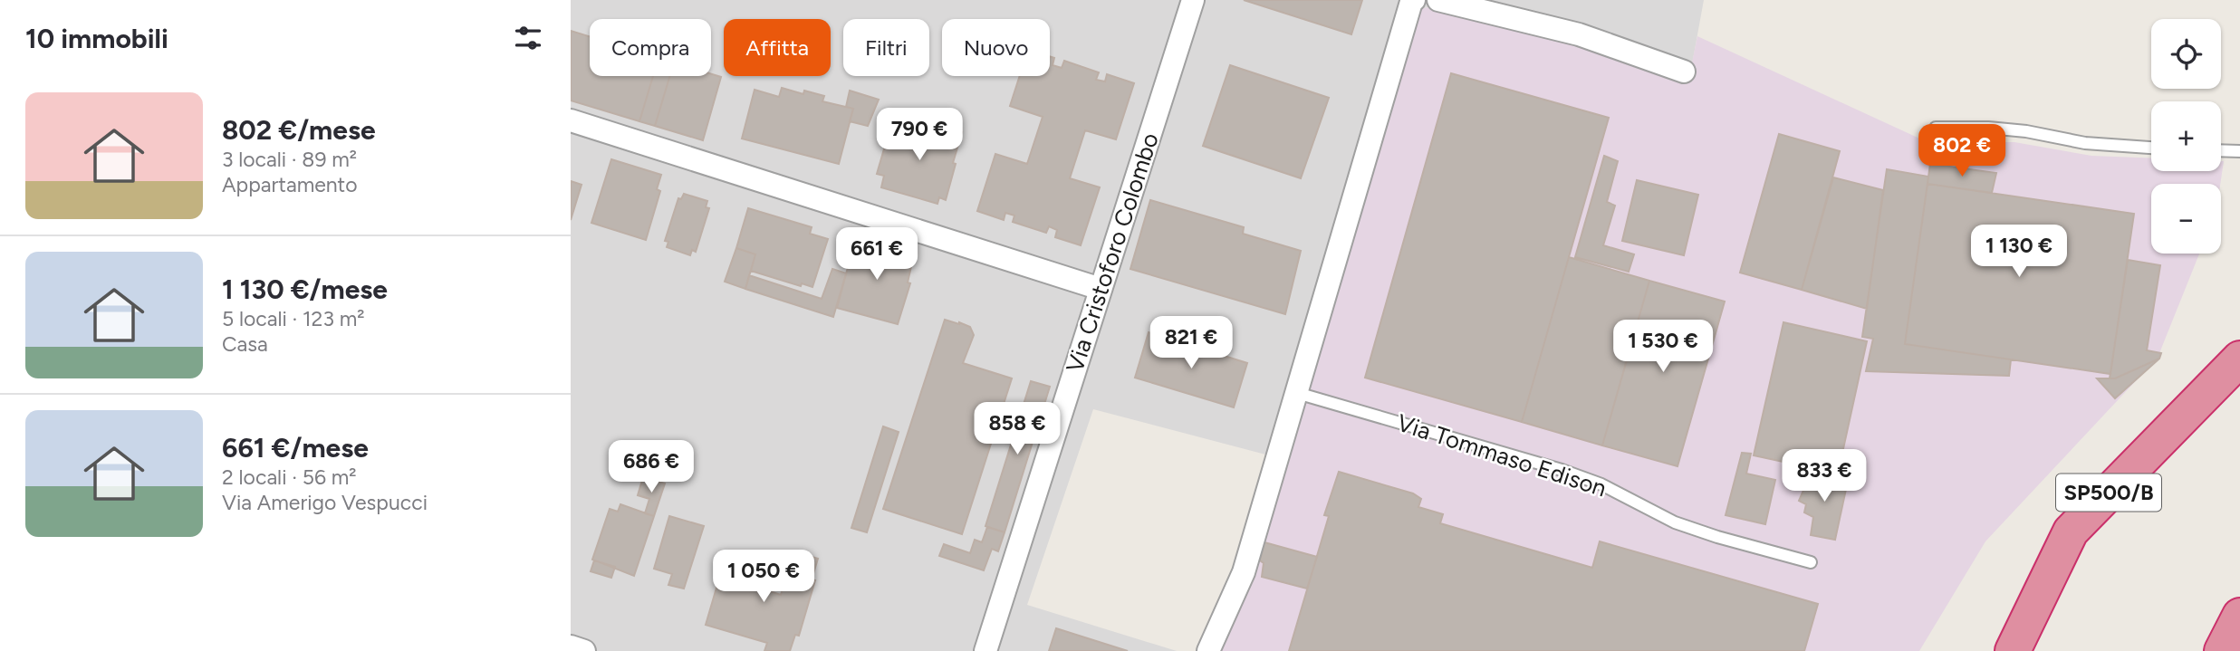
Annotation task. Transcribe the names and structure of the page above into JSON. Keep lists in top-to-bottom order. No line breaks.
{"streets":{"highway":["SP500/B"],"street":["Via Cristoforo Colombo"],"lane":["Via Tommaso Edison"]},"page":{"heading":"10 immobili","map_buttons":["+","−"],"chip":["Compra","Affitta","Filtri","Nuovo"],"list":[{"name":"802 €/mese","note":"3 locali · 89 m² · Appartamento"},{"name":"1 130 €/mese","note":"5 locali · 123 m² · Casa"},{"name":"661 €/mese","note":"2 locali · 56 m² · Via Amerigo Vespucci"}],"price":["790 €","802 €","1 130 €","661 €","821 €","1 530 €","858 €","686 €","833 €","1 050 €"]}}
